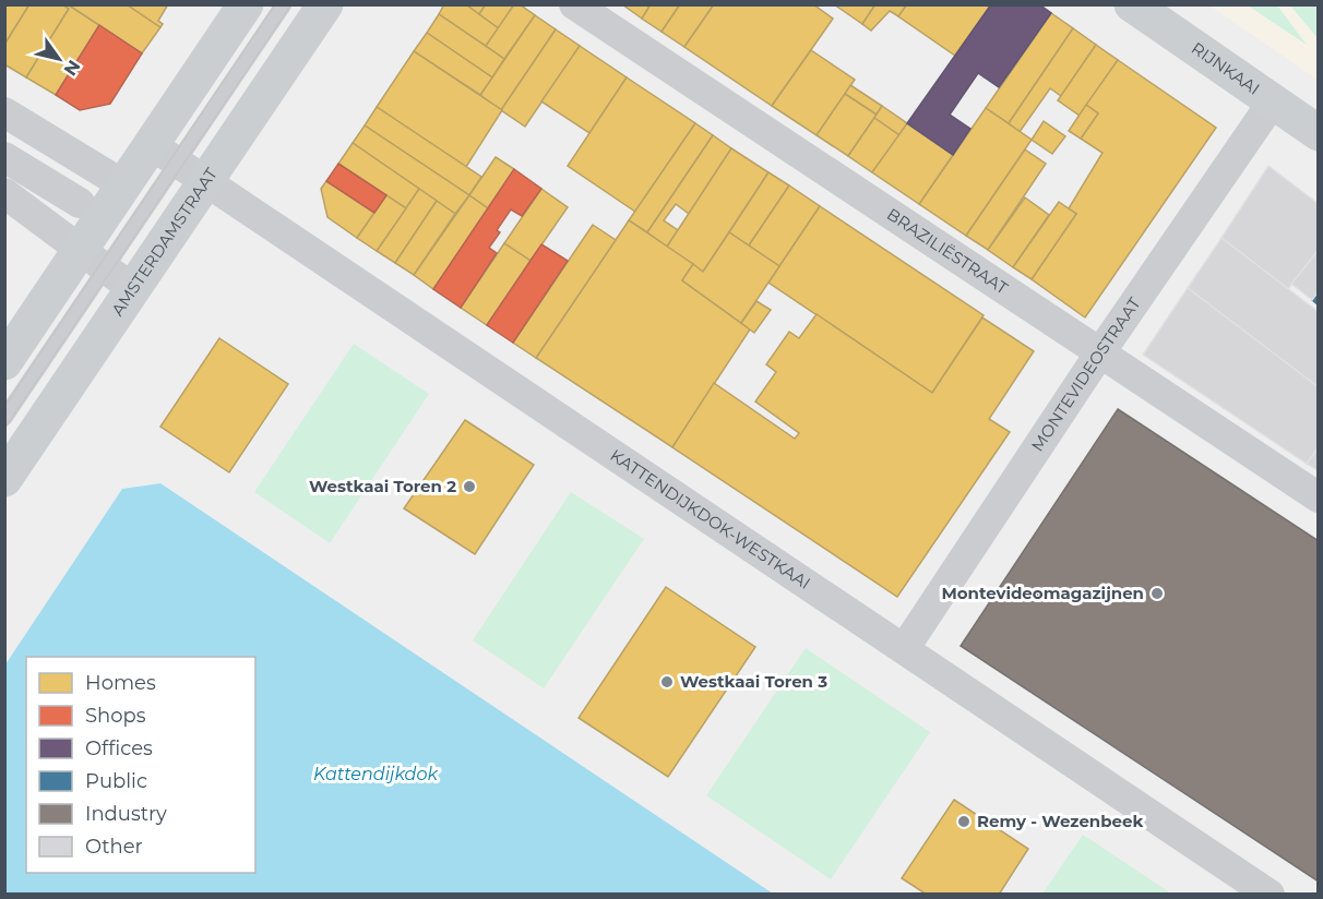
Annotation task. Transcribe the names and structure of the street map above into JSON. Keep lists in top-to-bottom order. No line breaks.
{"streets":{"street":["RIJNKAAI","AMSTERDAMSTRAAT","BRAZILIËSTRAAT","MONTEVIDEOSTRAAT","KATTENDIJKDOK-WESTKAAI"]},"crossings":[["RIJNKAAI","MONTEVIDEOSTRAAT"],["AMSTERDAMSTRAAT","KATTENDIJKDOK-WESTKAAI"],["BRAZILIËSTRAAT","MONTEVIDEOSTRAAT"],["MONTEVIDEOSTRAAT","KATTENDIJKDOK-WESTKAAI"]],"water":["Kattendijkdok"],"places":["Westkaai Toren 2","Montevideomagazijnen","Westkaai Toren 3","Remy - Wezenbeek"],"legend":["Homes","Shops","Offices","Public","Industry","Other"],"north":"bottom right"}
